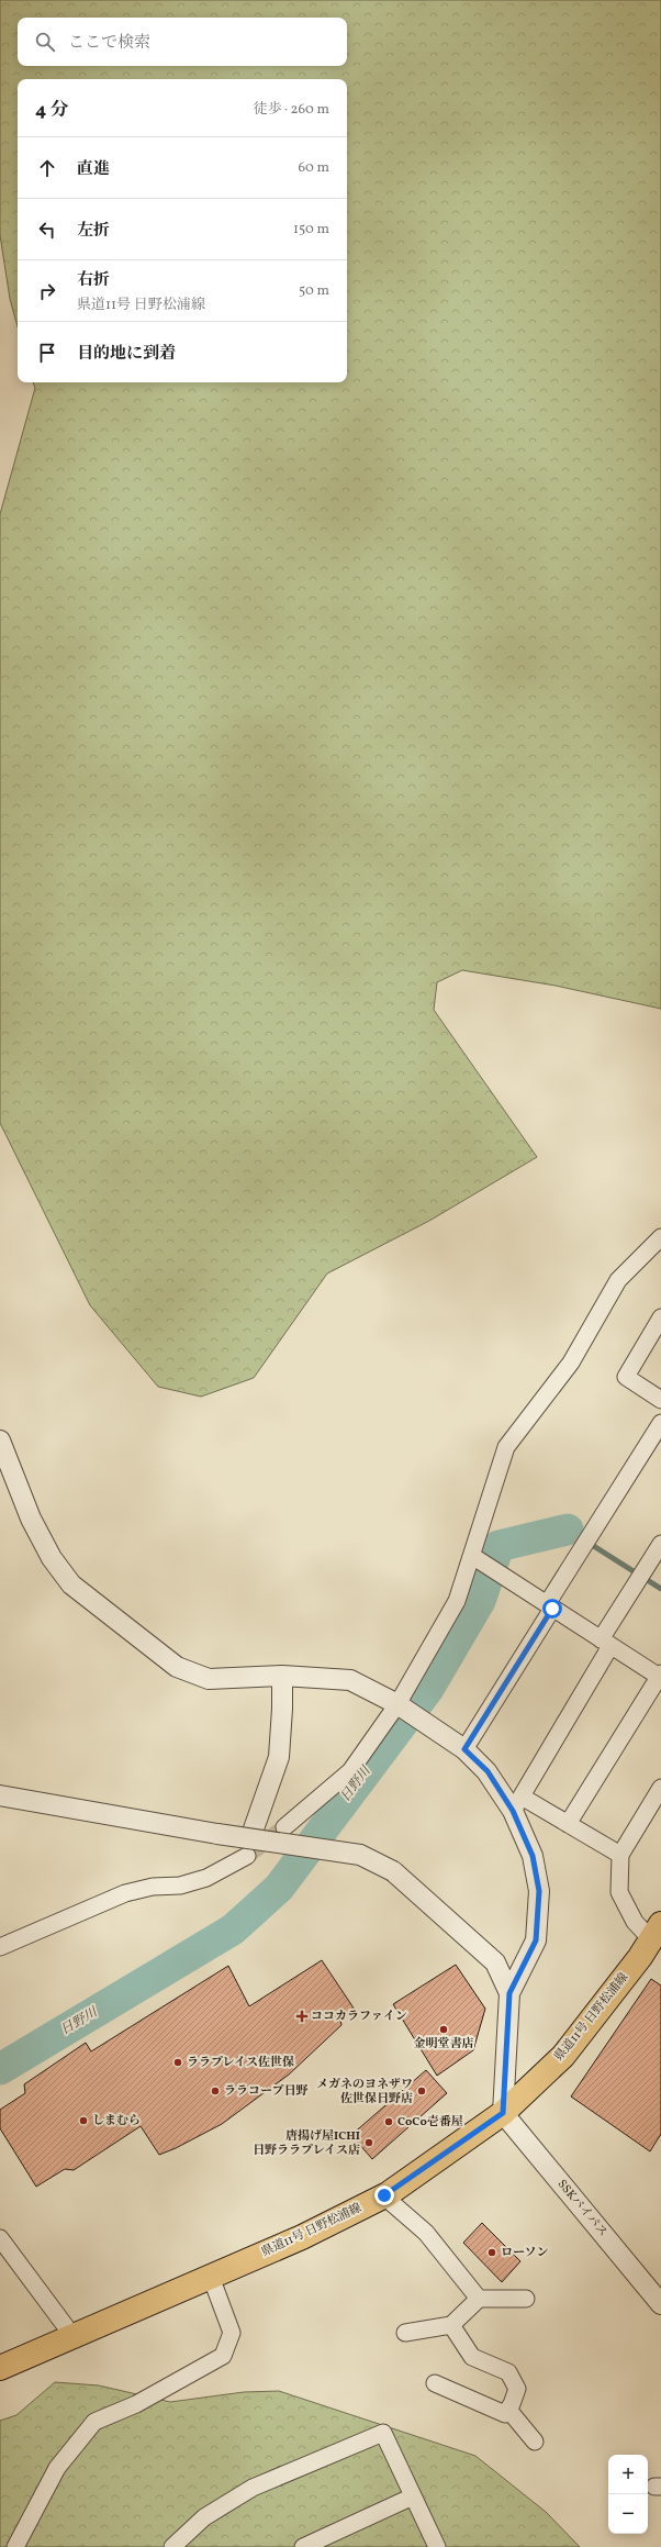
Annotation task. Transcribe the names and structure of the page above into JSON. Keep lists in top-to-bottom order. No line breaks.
{"streets":{"main road":["県道11号 日野松浦線"],"street":["SSKバイパス"]},"crossings":[["県道11号 日野松浦線","SSKバイパス"]],"water":["日野川"],"places":{"health":["ココカラファイン"],"other":["金明堂書店","ララプレイス佐世保","ララコープ日野","メガネのヨネザワ 佐世保日野店","しまむら","CoCo壱番屋","唐揚げ屋ICHI 日野ララプレイス店","ローソン"]},"page":{"search":"ここで検索","heading":["4 分","徒歩 · 260 m"],"list":[["直進","60 m"],["左折","150 m"],["右折","県道11号 日野松浦線","50 m"],"目的地に到着"],"map_buttons":["+","−"]}}
